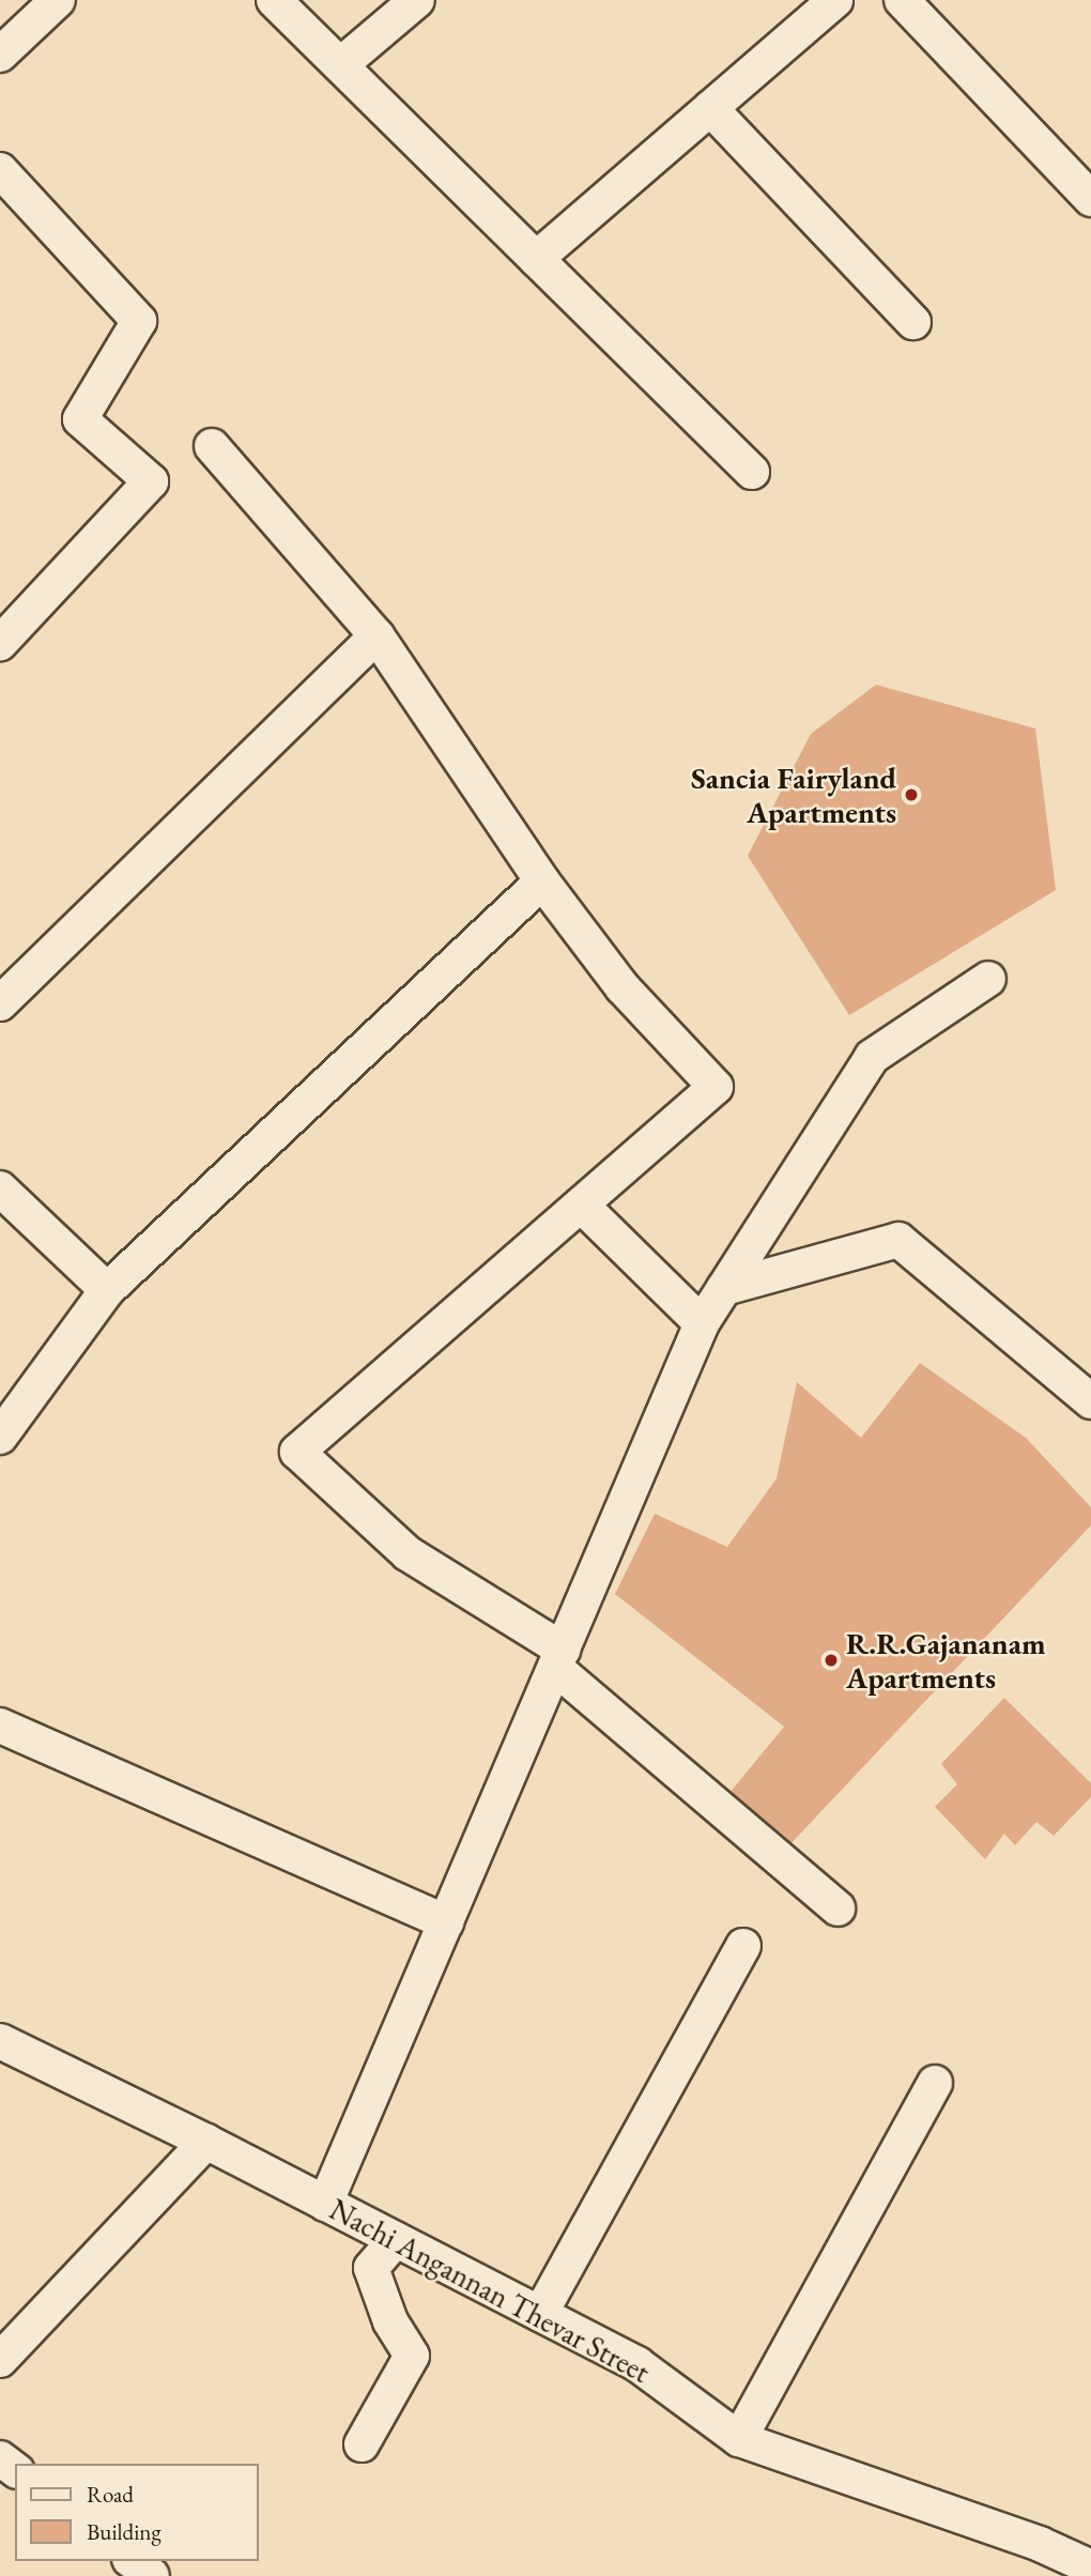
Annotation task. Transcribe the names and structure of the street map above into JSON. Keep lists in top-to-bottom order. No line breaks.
{"streets":{"street":["Nachi Angannan Thevar Street"]},"places":["Sancia Fairyland Apartments","R.R.Gajananam Apartments"],"legend":["Road","Building"]}
